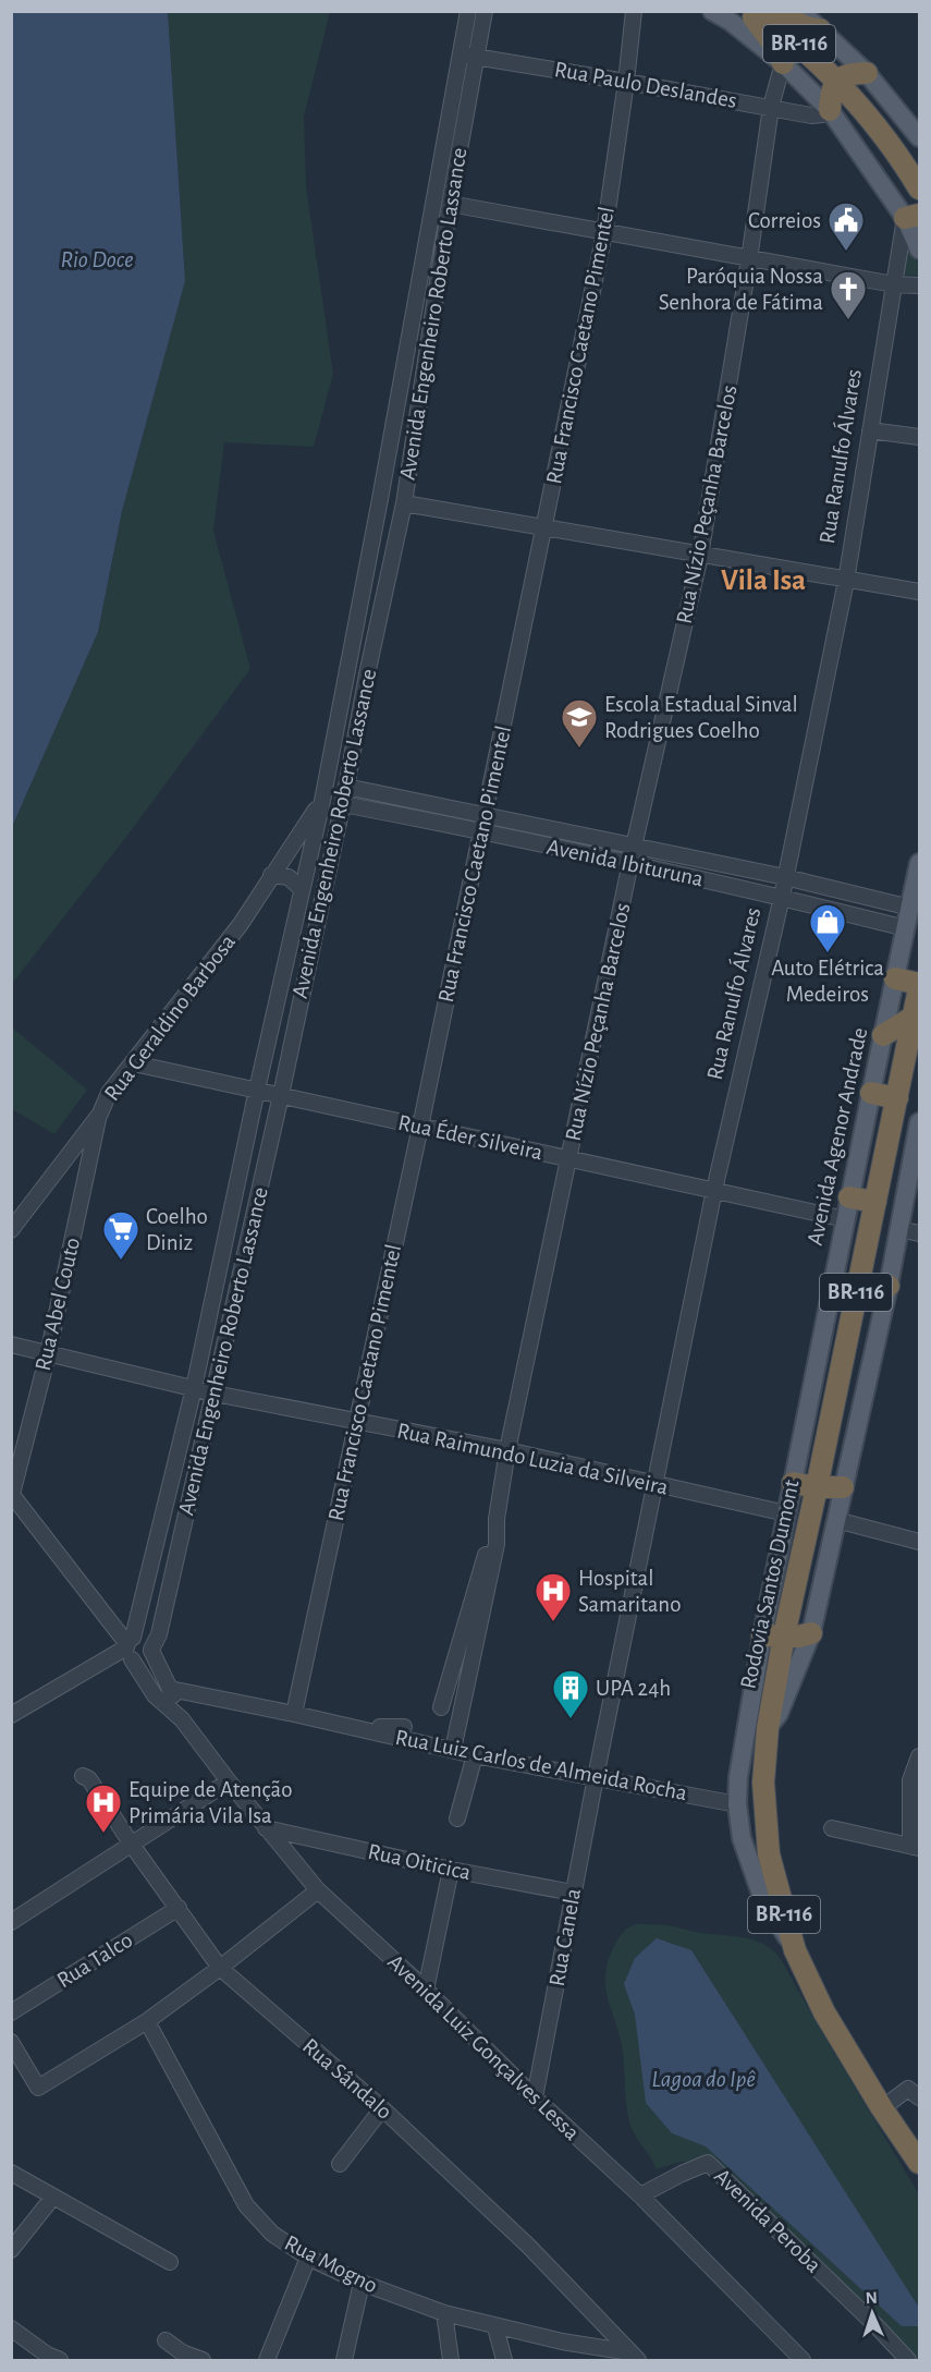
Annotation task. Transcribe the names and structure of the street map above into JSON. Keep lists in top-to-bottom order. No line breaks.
{"streets":{"highway":["BR-116","Rodovia Santos Dumont"],"main road":["Avenida Agenor Andrade"],"street":["Rua Paulo Deslandes","Avenida Engenheiro Roberto Lassance","Rua Francisco Caetano Pimentel","Rua Ranulfo Álvares","Rua Nízio Peçanha Barcelos","Avenida Ibituruna","Rua Geraldino Barbosa","Rua Éder Silveira","Rua Abel Couto","Rua Raimundo Luzia da Silveira","Rua Luiz Carlos de Almeida Rocha","Rua Oiticica","Rua Canela","Rua Talco","Avenida Luiz Gonçalves Lessa","Rua Sândalo","Avenida Peroba","Rua Mogno"]},"crossings":[["Rua Paulo Deslandes","Avenida Engenheiro Roberto Lassance"],["Rua Paulo Deslandes","Rua Francisco Caetano Pimentel"],["Rua Paulo Deslandes","Rua Nízio Peçanha Barcelos"],["Avenida Engenheiro Roberto Lassance","Avenida Ibituruna"],["Avenida Engenheiro Roberto Lassance","Rua Geraldino Barbosa"],["Avenida Engenheiro Roberto Lassance","Rua Éder Silveira"],["Avenida Engenheiro Roberto Lassance","Rua Raimundo Luzia da Silveira"],["Avenida Engenheiro Roberto Lassance","Avenida Luiz Gonçalves Lessa"],["Rua Francisco Caetano Pimentel","Avenida Ibituruna"],["Rua Francisco Caetano Pimentel","Rua Éder Silveira"],["Rua Francisco Caetano Pimentel","Rua Raimundo Luzia da Silveira"],["Rua Francisco Caetano Pimentel","Rua Luiz Carlos de Almeida Rocha"],["Rua Ranulfo Álvares","Avenida Ibituruna"],["Rua Ranulfo Álvares","Rua Éder Silveira"],["Rua Ranulfo Álvares","Rua Raimundo Luzia da Silveira"],["Rua Ranulfo Álvares","Rua Luiz Carlos de Almeida Rocha"],["Rua Ranulfo Álvares","Rua Canela"],["Rua Nízio Peçanha Barcelos","Avenida Ibituruna"],["Rua Nízio Peçanha Barcelos","Rua Éder Silveira"],["Rua Nízio Peçanha Barcelos","Rua Raimundo Luzia da Silveira"],["Rua Nízio Peçanha Barcelos","Rua Luiz Carlos de Almeida Rocha"],["Avenida Ibituruna","Avenida Agenor Andrade"],["Rua Geraldino Barbosa","Rua Éder Silveira"],["Rua Geraldino Barbosa","Rua Abel Couto"],["Avenida Agenor Andrade","Rua Éder Silveira"],["Avenida Agenor Andrade","Rua Raimundo Luzia da Silveira"],["Avenida Agenor Andrade","Rodovia Santos Dumont"],["Avenida Agenor Andrade","Rua Luiz Carlos de Almeida Rocha"],["Rua Abel Couto","Rua Raimundo Luzia da Silveira"],["Rua Luiz Carlos de Almeida Rocha","Rua Canela"],["Rua Luiz Carlos de Almeida Rocha","Avenida Luiz Gonçalves Lessa"],["Rua Oiticica","Rua Canela"],["Rua Oiticica","Avenida Luiz Gonçalves Lessa"],["Rua Canela","Avenida Luiz Gonçalves Lessa"],["Rua Talco","Rua Sândalo"],["Avenida Luiz Gonçalves Lessa","Avenida Peroba"],["Rua Sândalo","Rua Mogno"]],"districts":["Vila Isa"],"water":["Rio Doce","Lagoa do Ipê"],"places":{"public building":["Correios"],"church":["Paróquia Nossa Senhora de Fátima"],"school or university":["Escola Estadual Sinval Rodrigues Coelho"],"shop":["Auto Elétrica Medeiros"],"supermarket":["Coelho Diniz"],"hospital":["Hospital Samaritano","Equipe de Atenção Primária Vila Isa"],"building":["UPA 24h"]},"north":"top"}
